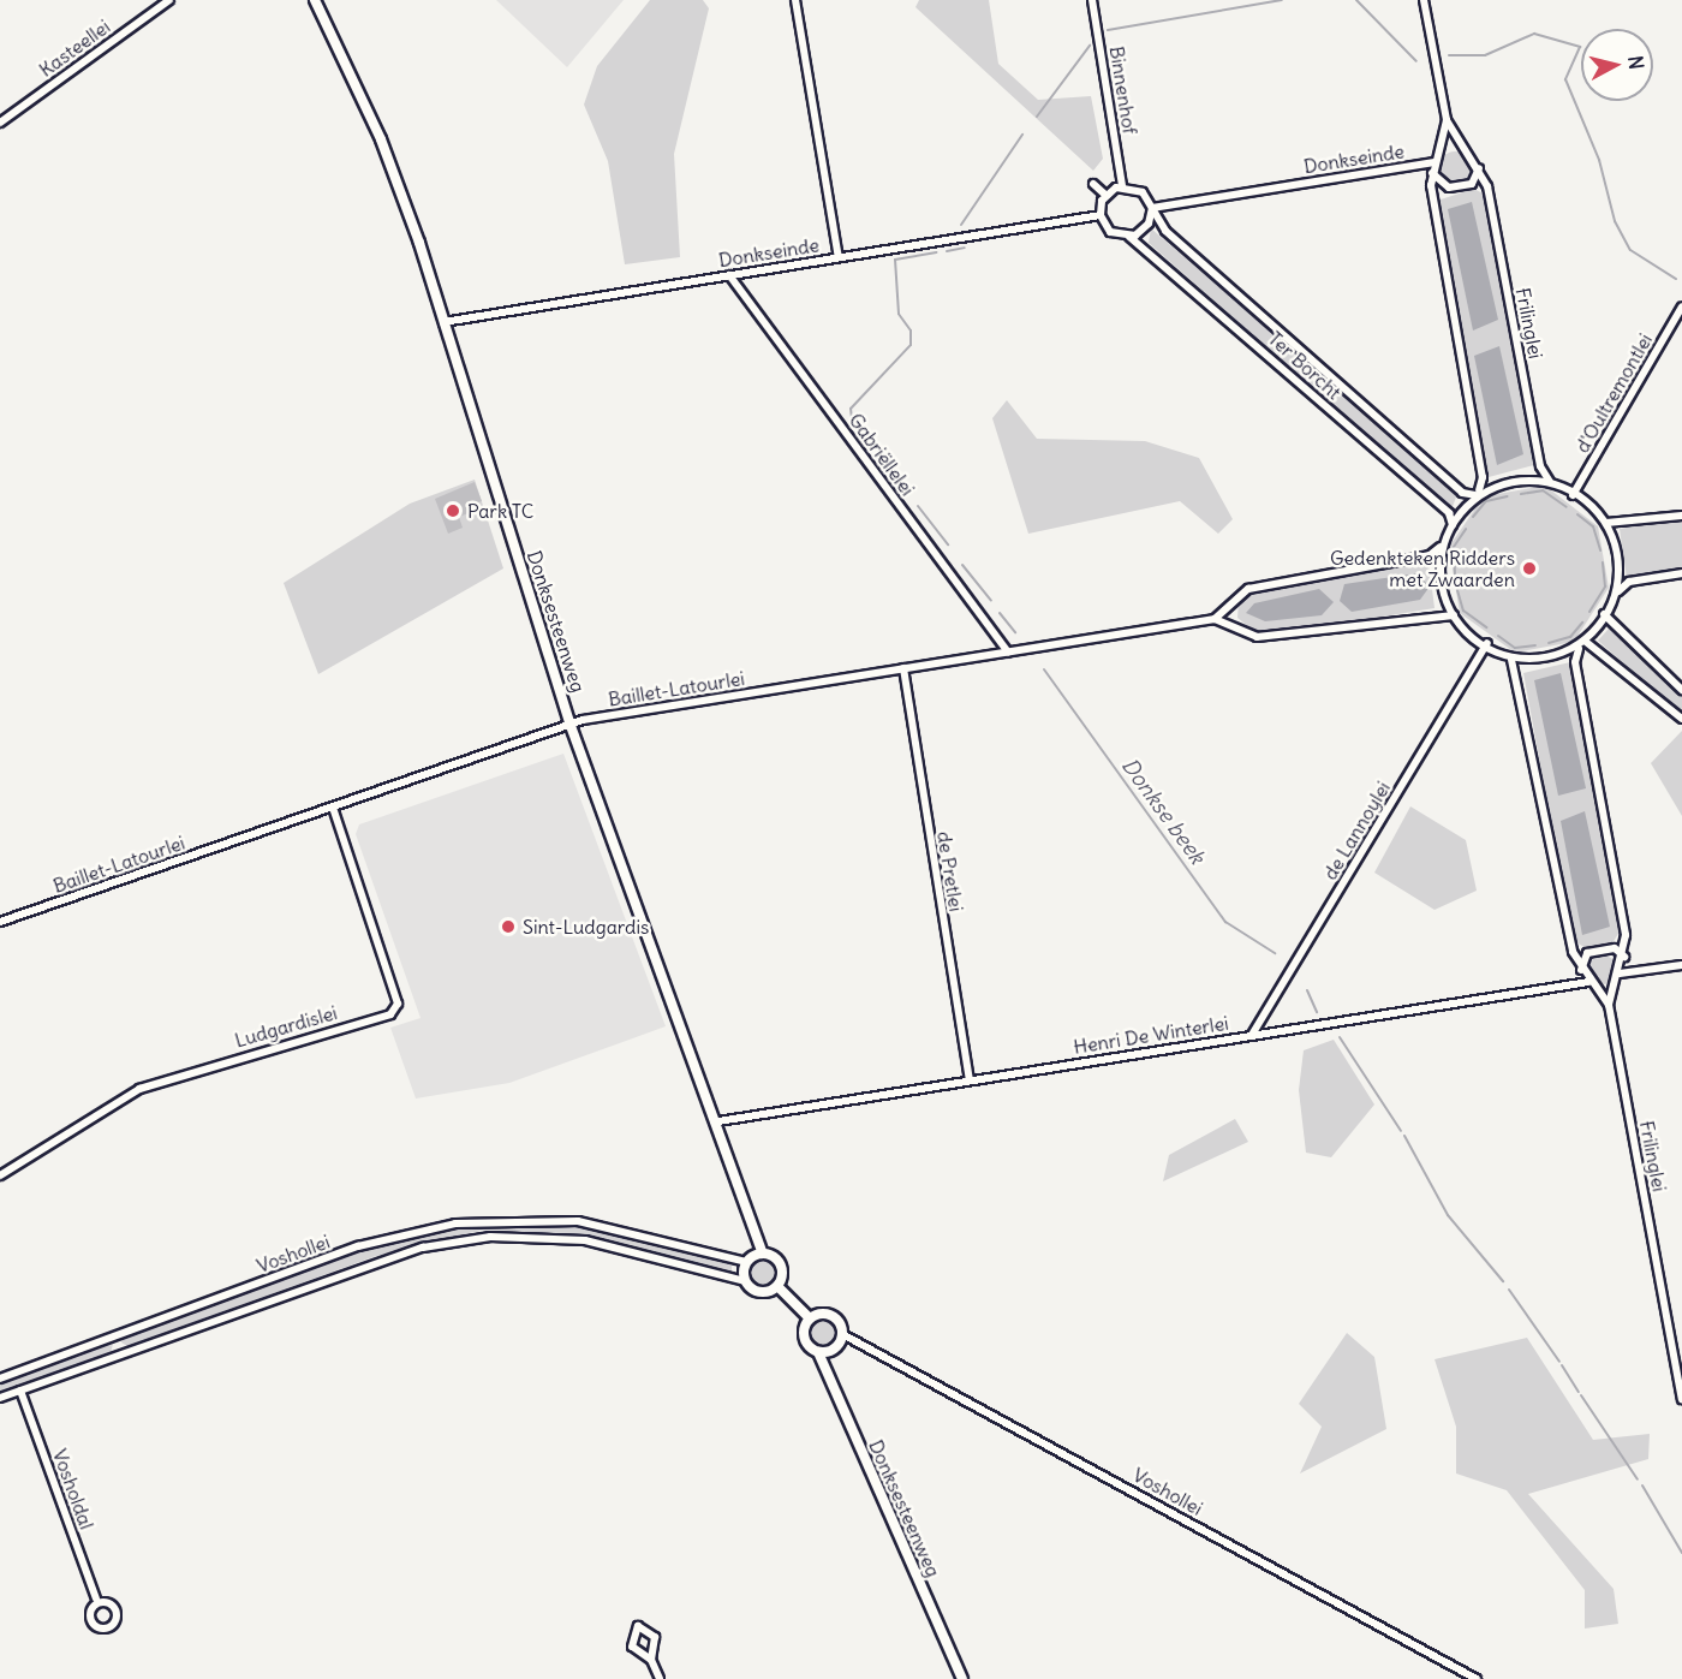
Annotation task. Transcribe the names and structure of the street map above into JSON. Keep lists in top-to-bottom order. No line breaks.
{"streets":{"street":["Kasteellei","Binnenhof","Donkseinde","Frilinglei","Ter Borcht","d'Oultremontlei","Gabriëllelei","Donksesteenweg","Baillet-Latourlei","de Lannoylei","de Pretlei","Ludgardislei","Henri De Winterlei","Voshollei","Vosholdal"]},"crossings":[["Binnenhof","Donkseinde"],["Binnenhof","Ter Borcht"],["Donkseinde","Frilinglei"],["Donkseinde","Ter Borcht"],["Donkseinde","Gabriëllelei"],["Donkseinde","Donksesteenweg"],["Frilinglei","Ter Borcht"],["Frilinglei","d'Oultremontlei"],["Frilinglei","de Lannoylei"],["Ter Borcht","d'Oultremontlei"],["Ter Borcht","de Lannoylei"],["d'Oultremontlei","de Lannoylei"],["Gabriëllelei","Baillet-Latourlei"],["Donksesteenweg","Baillet-Latourlei"],["Donksesteenweg","Henri De Winterlei"],["Donksesteenweg","Voshollei"],["Baillet-Latourlei","de Pretlei"],["Baillet-Latourlei","Ludgardislei"],["de Lannoylei","Henri De Winterlei"],["de Pretlei","Henri De Winterlei"],["Voshollei","Vosholdal"]],"water":["Donkse beek"],"places":["Park TC","Gedenkteken Ridders met Zwaarden","Sint-Ludgardis"],"north":"right"}
